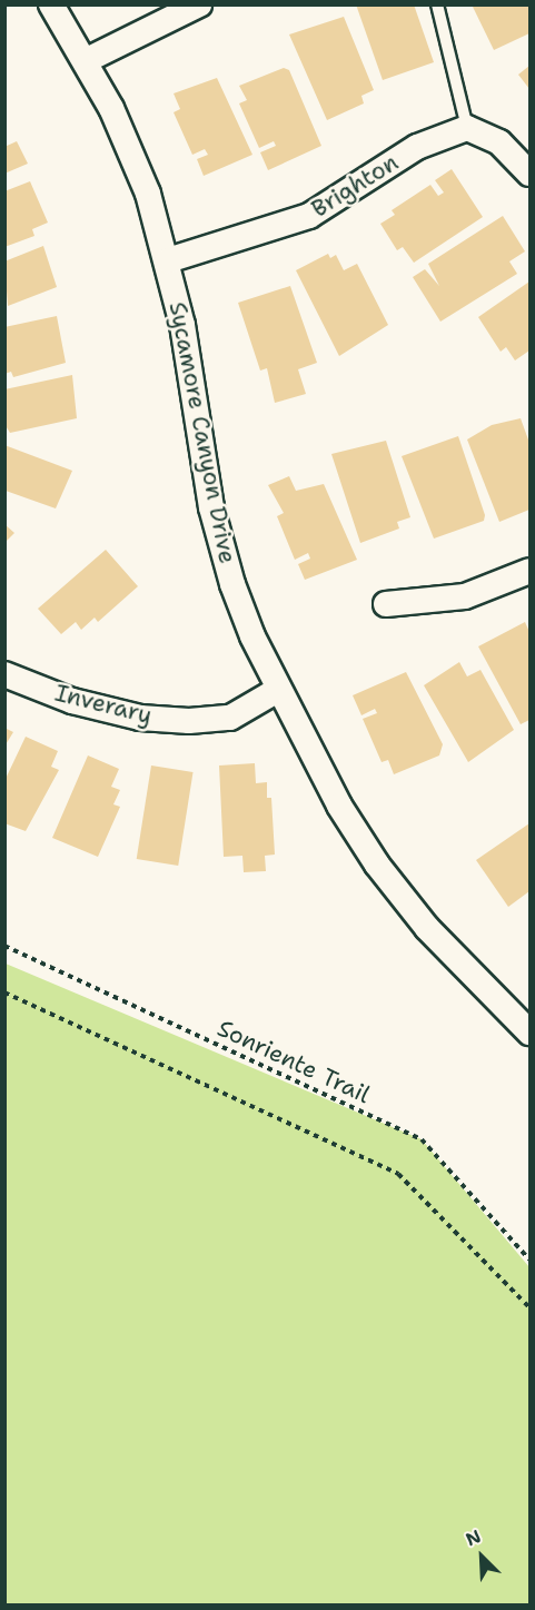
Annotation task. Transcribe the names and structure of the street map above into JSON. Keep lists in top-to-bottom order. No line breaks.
{"streets":{"street":["Brighton","Sycamore Canyon Drive","Inverary"],"path":["Sonriente Trail"]},"crossings":[["Brighton","Sycamore Canyon Drive"],["Sycamore Canyon Drive","Inverary"]],"north":"top left"}
